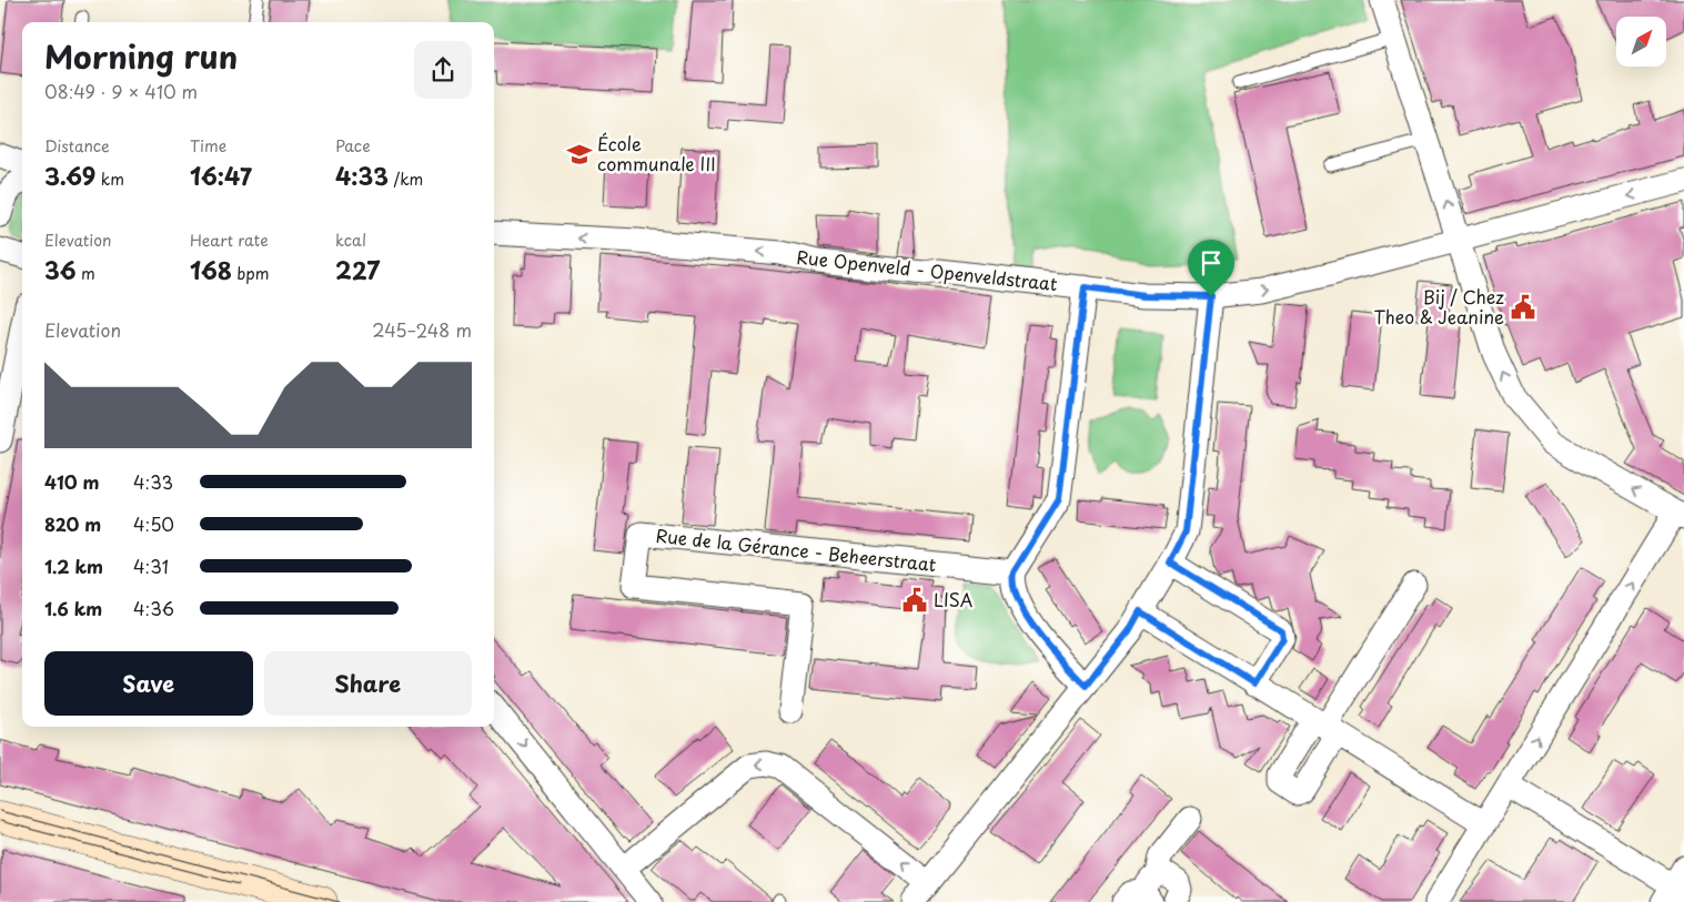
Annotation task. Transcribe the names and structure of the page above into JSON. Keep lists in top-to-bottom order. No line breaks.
{"streets":{"street":["Rue Openveld - Openveldstraat","Rue de la Gérance - Beheerstraat"]},"places":{"school or university":["École communale III"],"public building":["Bij / Chez Theo & Jeanine","LISA"]},"north":"top right","page":{"heading":["Morning run","08:49 · 9 × 410 m"],"stats":[["Distance","3.69 km"],["Time","16:47"],["Pace","4:33 /km"],["Elevation","36 m"],["Heart rate","168 bpm"],["kcal","227"]],"chart":["Elevation","245–248 m"],"list":[{"name":"410 m","note":"4:33"},{"name":"820 m","note":"4:50"},{"name":"1.2 km","note":"4:31"},{"name":"1.6 km","note":"4:36"}],"buttons":["Save","Share"]}}
